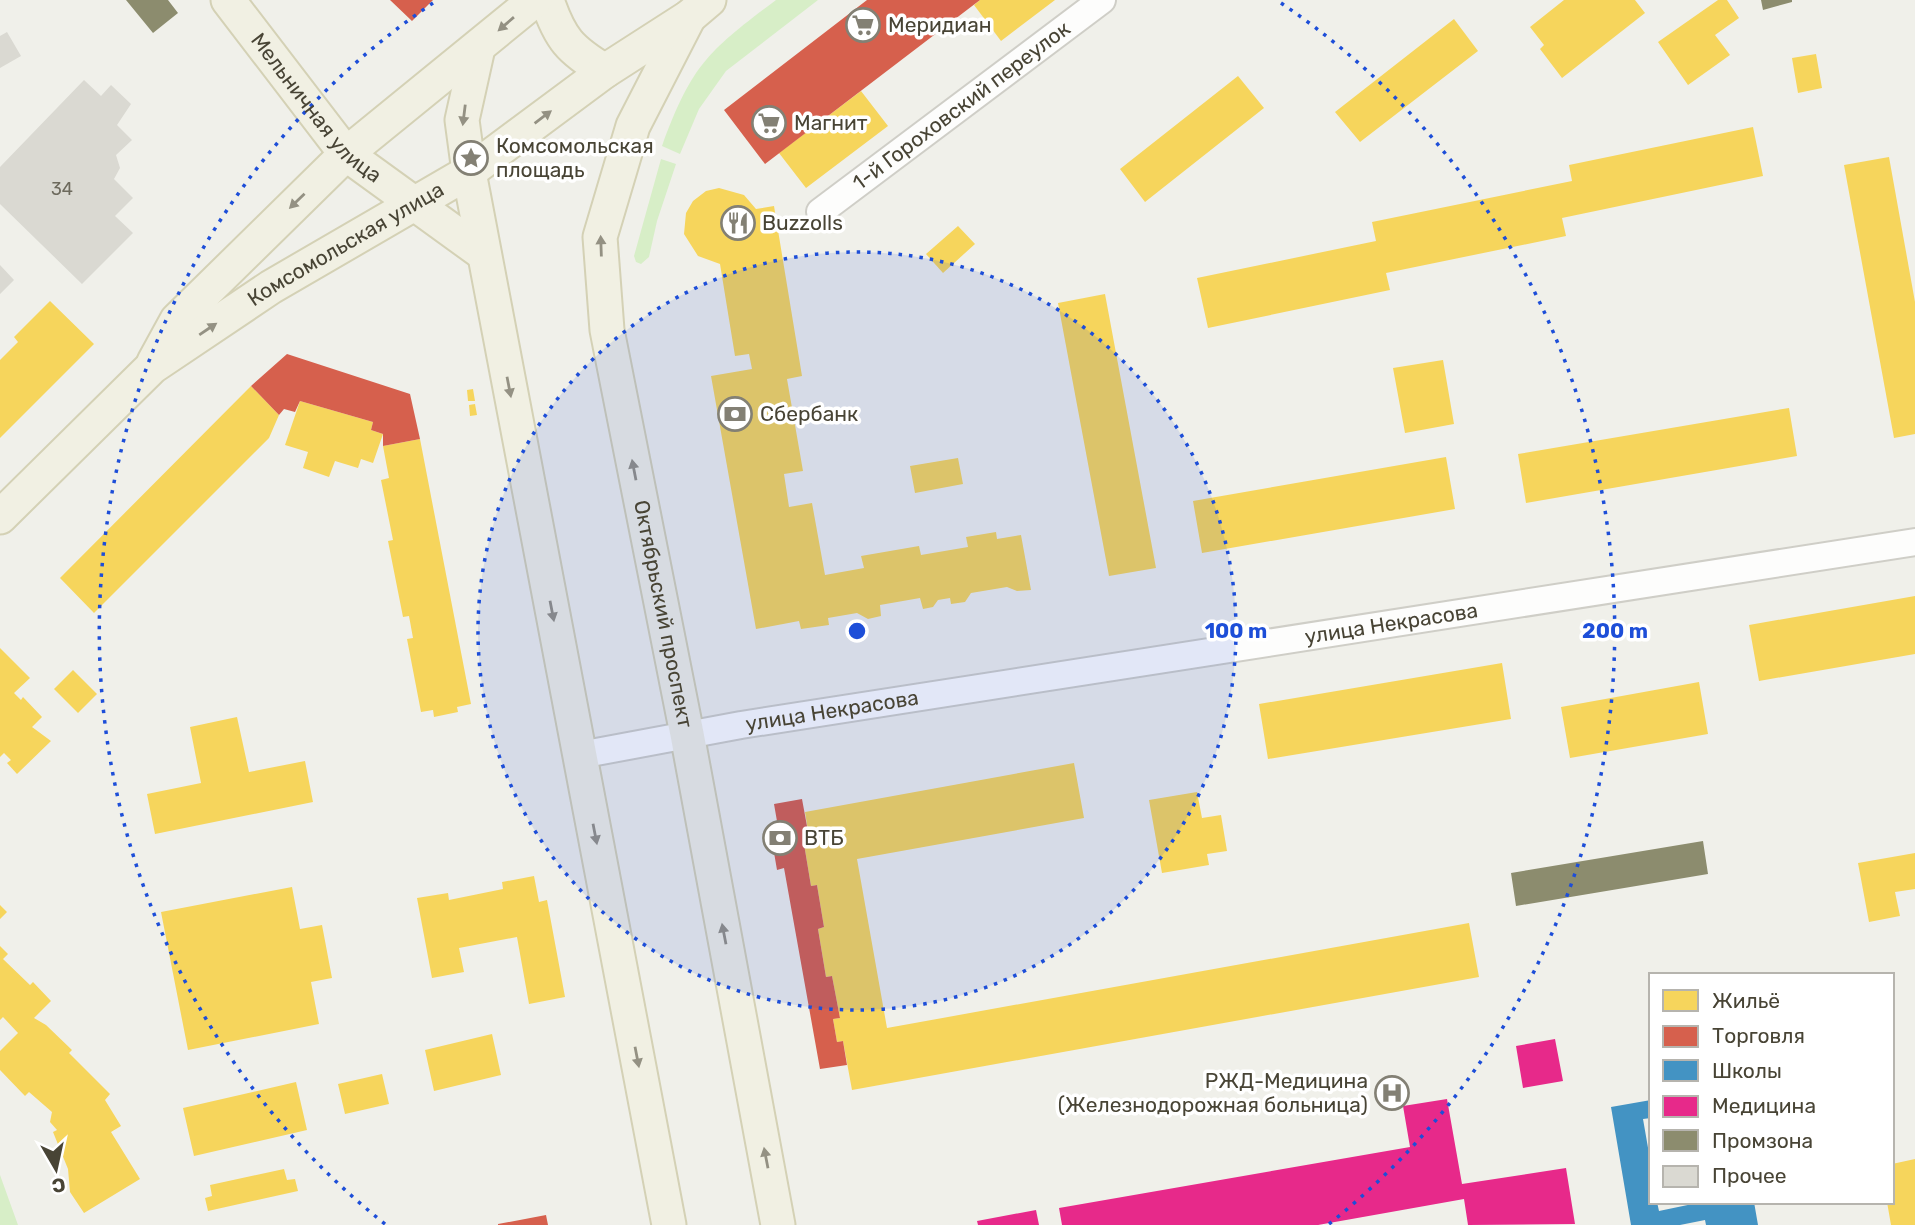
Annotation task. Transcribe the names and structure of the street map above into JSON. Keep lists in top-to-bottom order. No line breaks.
{"streets":{"main road":["Мельничная улица","Комсомольская улица","Октябрьский проспект"],"street":["1-й Гороховский переулок","улица Некрасова"]},"crossings":[["Мельничная улица","Комсомольская улица"],["Комсомольская улица","Октябрьский проспект"],["Октябрьский проспект","улица Некрасова"]],"places":{"supermarket":["Меридиан","Магнит"],"place":["Комсомольская площадь"],"restaurant":["Buzzolls"],"bank":["Сбербанк","ВТБ"],"hospital":["РЖД-Медицина (Железнодорожная больница)"]},"house_numbers":["34"],"legend":["Жильё","Торговля","Школы","Медицина","Промзона","Прочее"],"north":"bottom","rings":["100 m","200 m"]}
